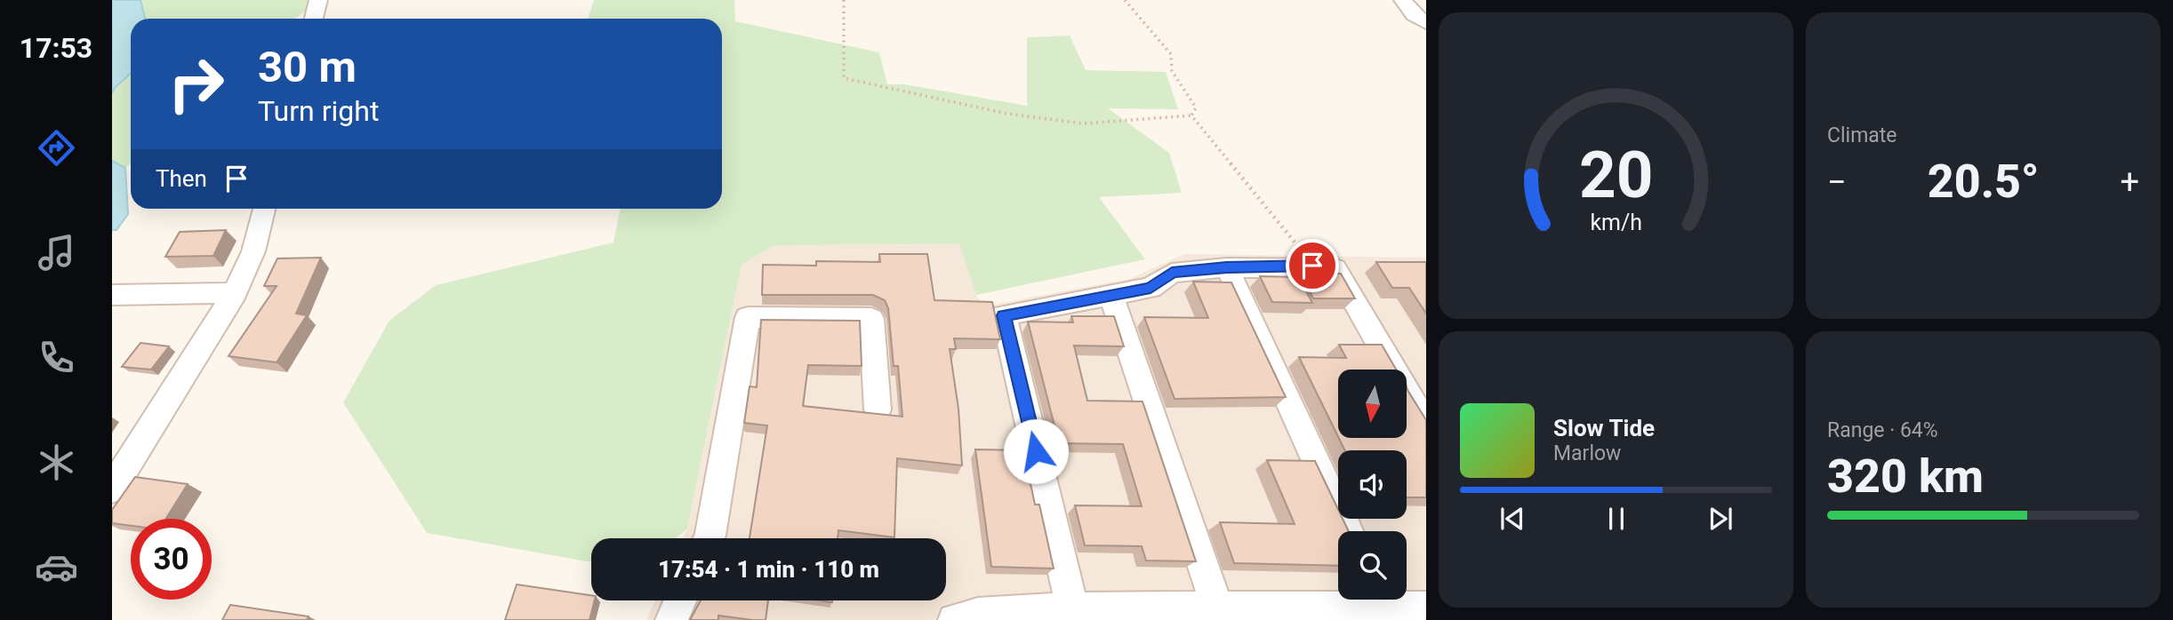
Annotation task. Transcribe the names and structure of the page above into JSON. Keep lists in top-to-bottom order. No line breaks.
{"north":"bottom","page":{"tabs":"17:53","tile":["Climate",["Range · 64%","320 km"]],"turn":["30 m","Turn right"],"then":"Then","heat":["−","20.5°","+"],"song":["Slow Tide","Marlow"],"limit":"30","trip":"17:54 · 1 min · 110 m","gauge":["20","km/h"]}}
